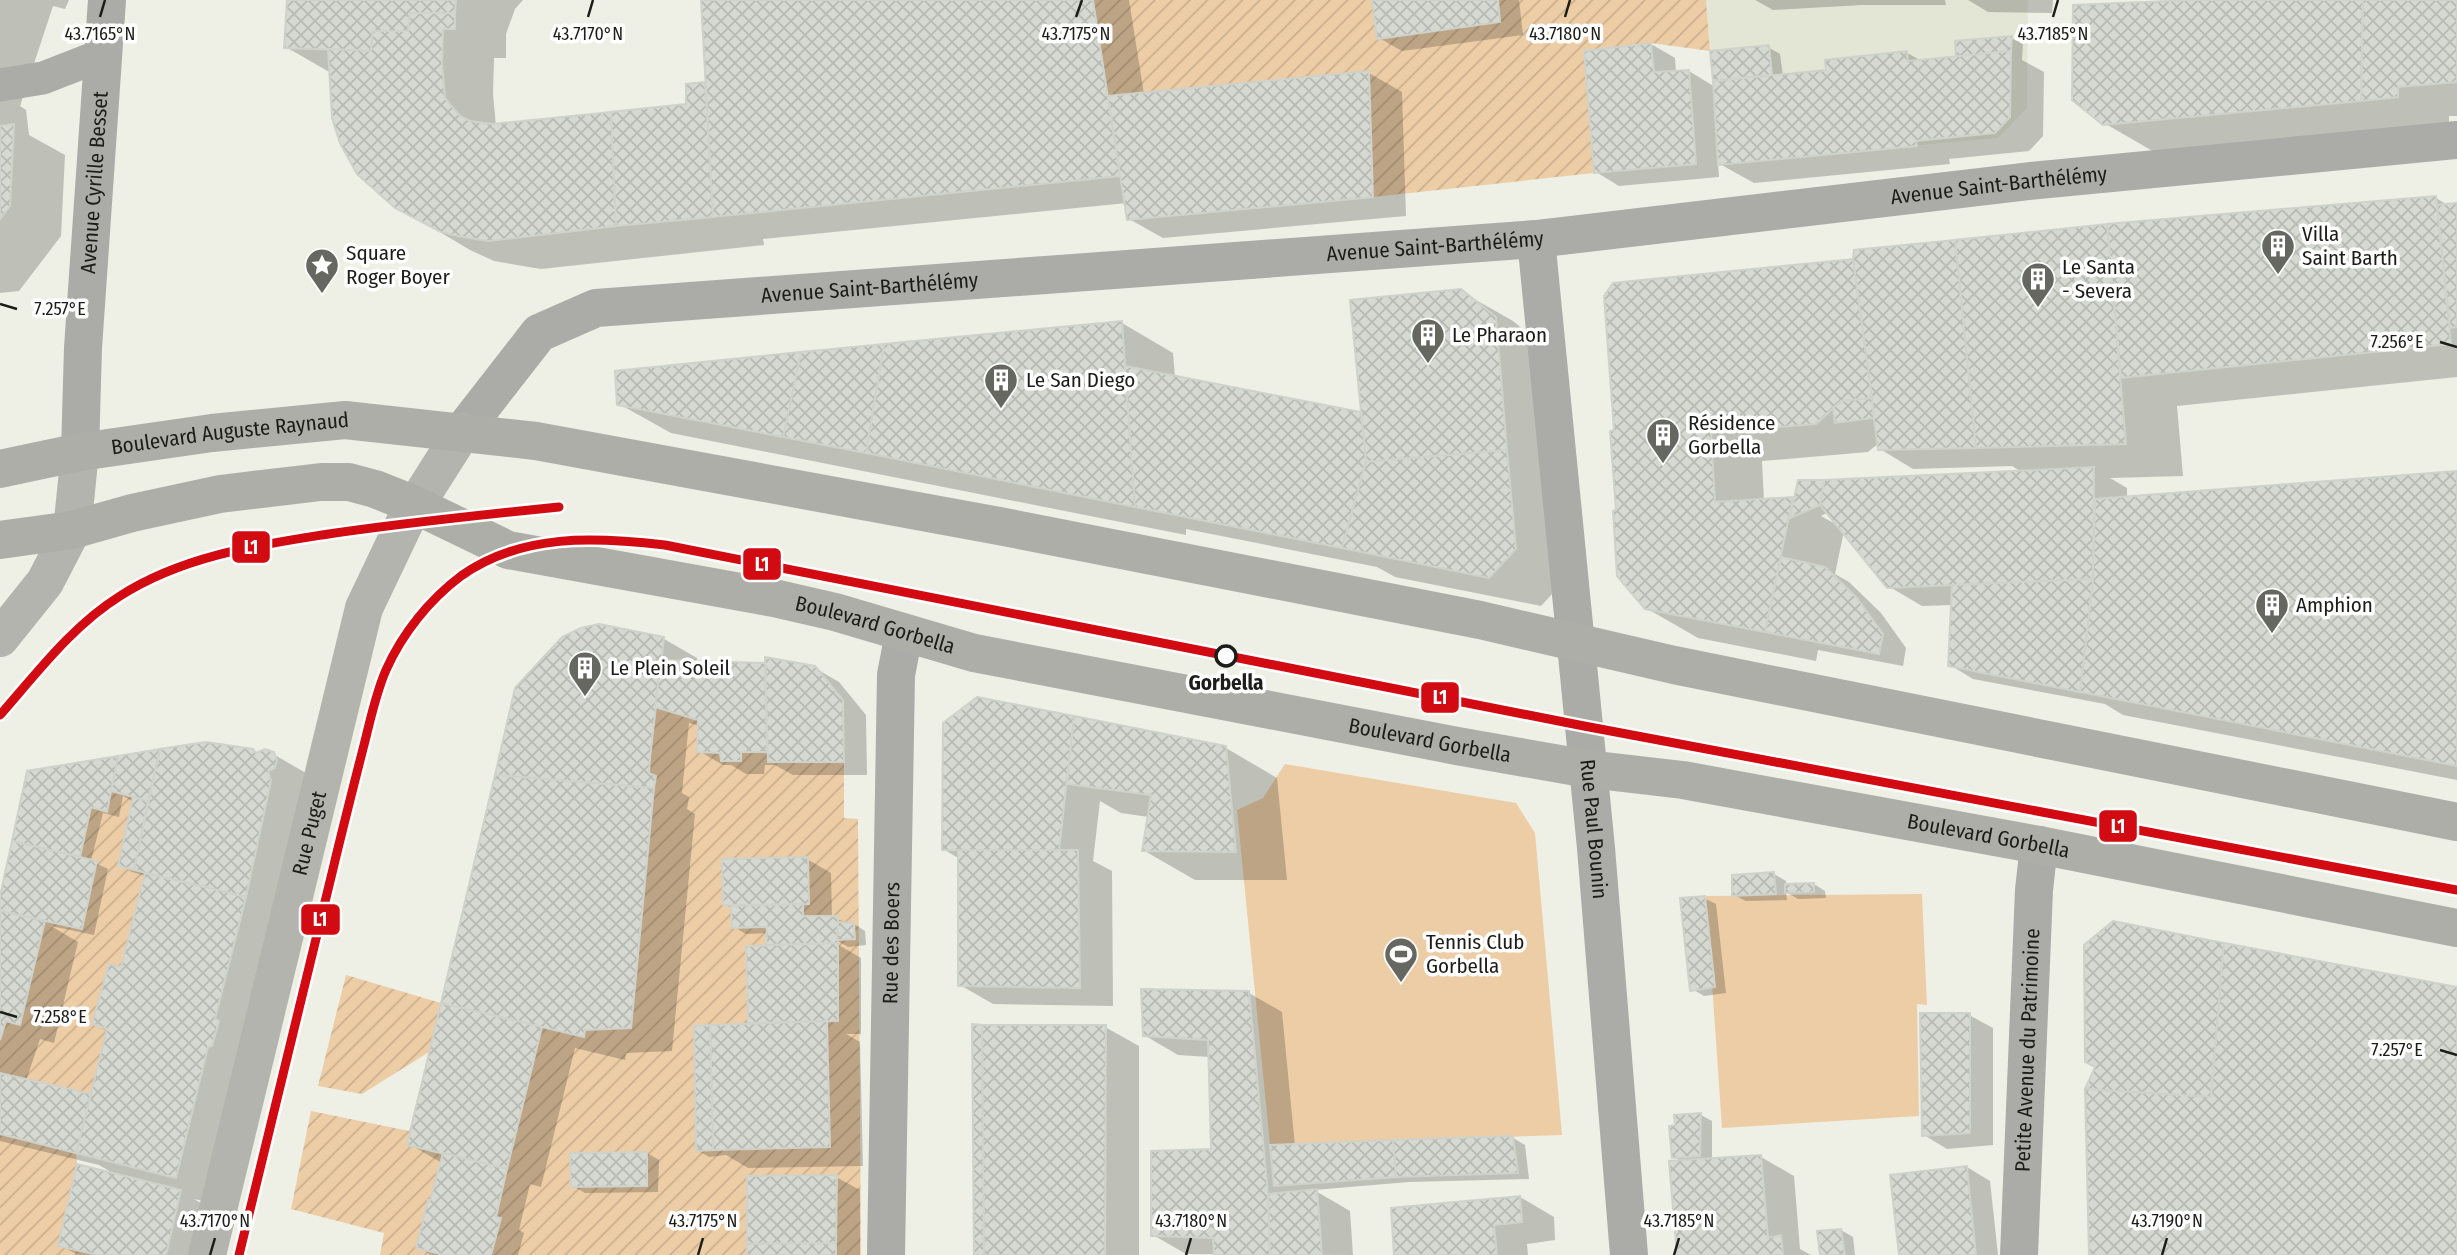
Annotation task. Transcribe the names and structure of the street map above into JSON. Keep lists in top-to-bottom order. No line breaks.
{"streets":{"main road":["Avenue Cyrille Besset","Boulevard Auguste Raynaud","Boulevard Gorbella","Rue Puget"],"street":["Avenue Saint-Barthélémy","Rue Paul Bounin","Rue des Boers","Petite Avenue du Patrimoine"]},"crossings":[["Avenue Cyrille Besset","Boulevard Auguste Raynaud"],["Avenue Saint-Barthélémy","Boulevard Auguste Raynaud"],["Avenue Saint-Barthélémy","Rue Paul Bounin"],["Avenue Saint-Barthélémy","Rue Puget"],["Boulevard Auguste Raynaud","Rue Puget"],["Boulevard Gorbella","Rue Paul Bounin"],["Boulevard Gorbella","Rue Puget"],["Boulevard Gorbella","Rue des Boers"],["Boulevard Gorbella","Petite Avenue du Patrimoine"]],"places":{"building":["Villa Saint Barth","Le Santa - Severa","Le Pharaon","Le San Diego","Résidence Gorbella","Amphion","Le Plein Soleil"],"place":["Square Roger Boyer"],"other":["Gorbella"],"sports":["Tennis Club Gorbella"]},"lines":["transit line L1"],"coordinates":["43.7165°N","43.7170°N","43.7175°N","43.7180°N","43.7185°N","7.257°E","7.256°E","7.258°E","43.7190°N"]}
